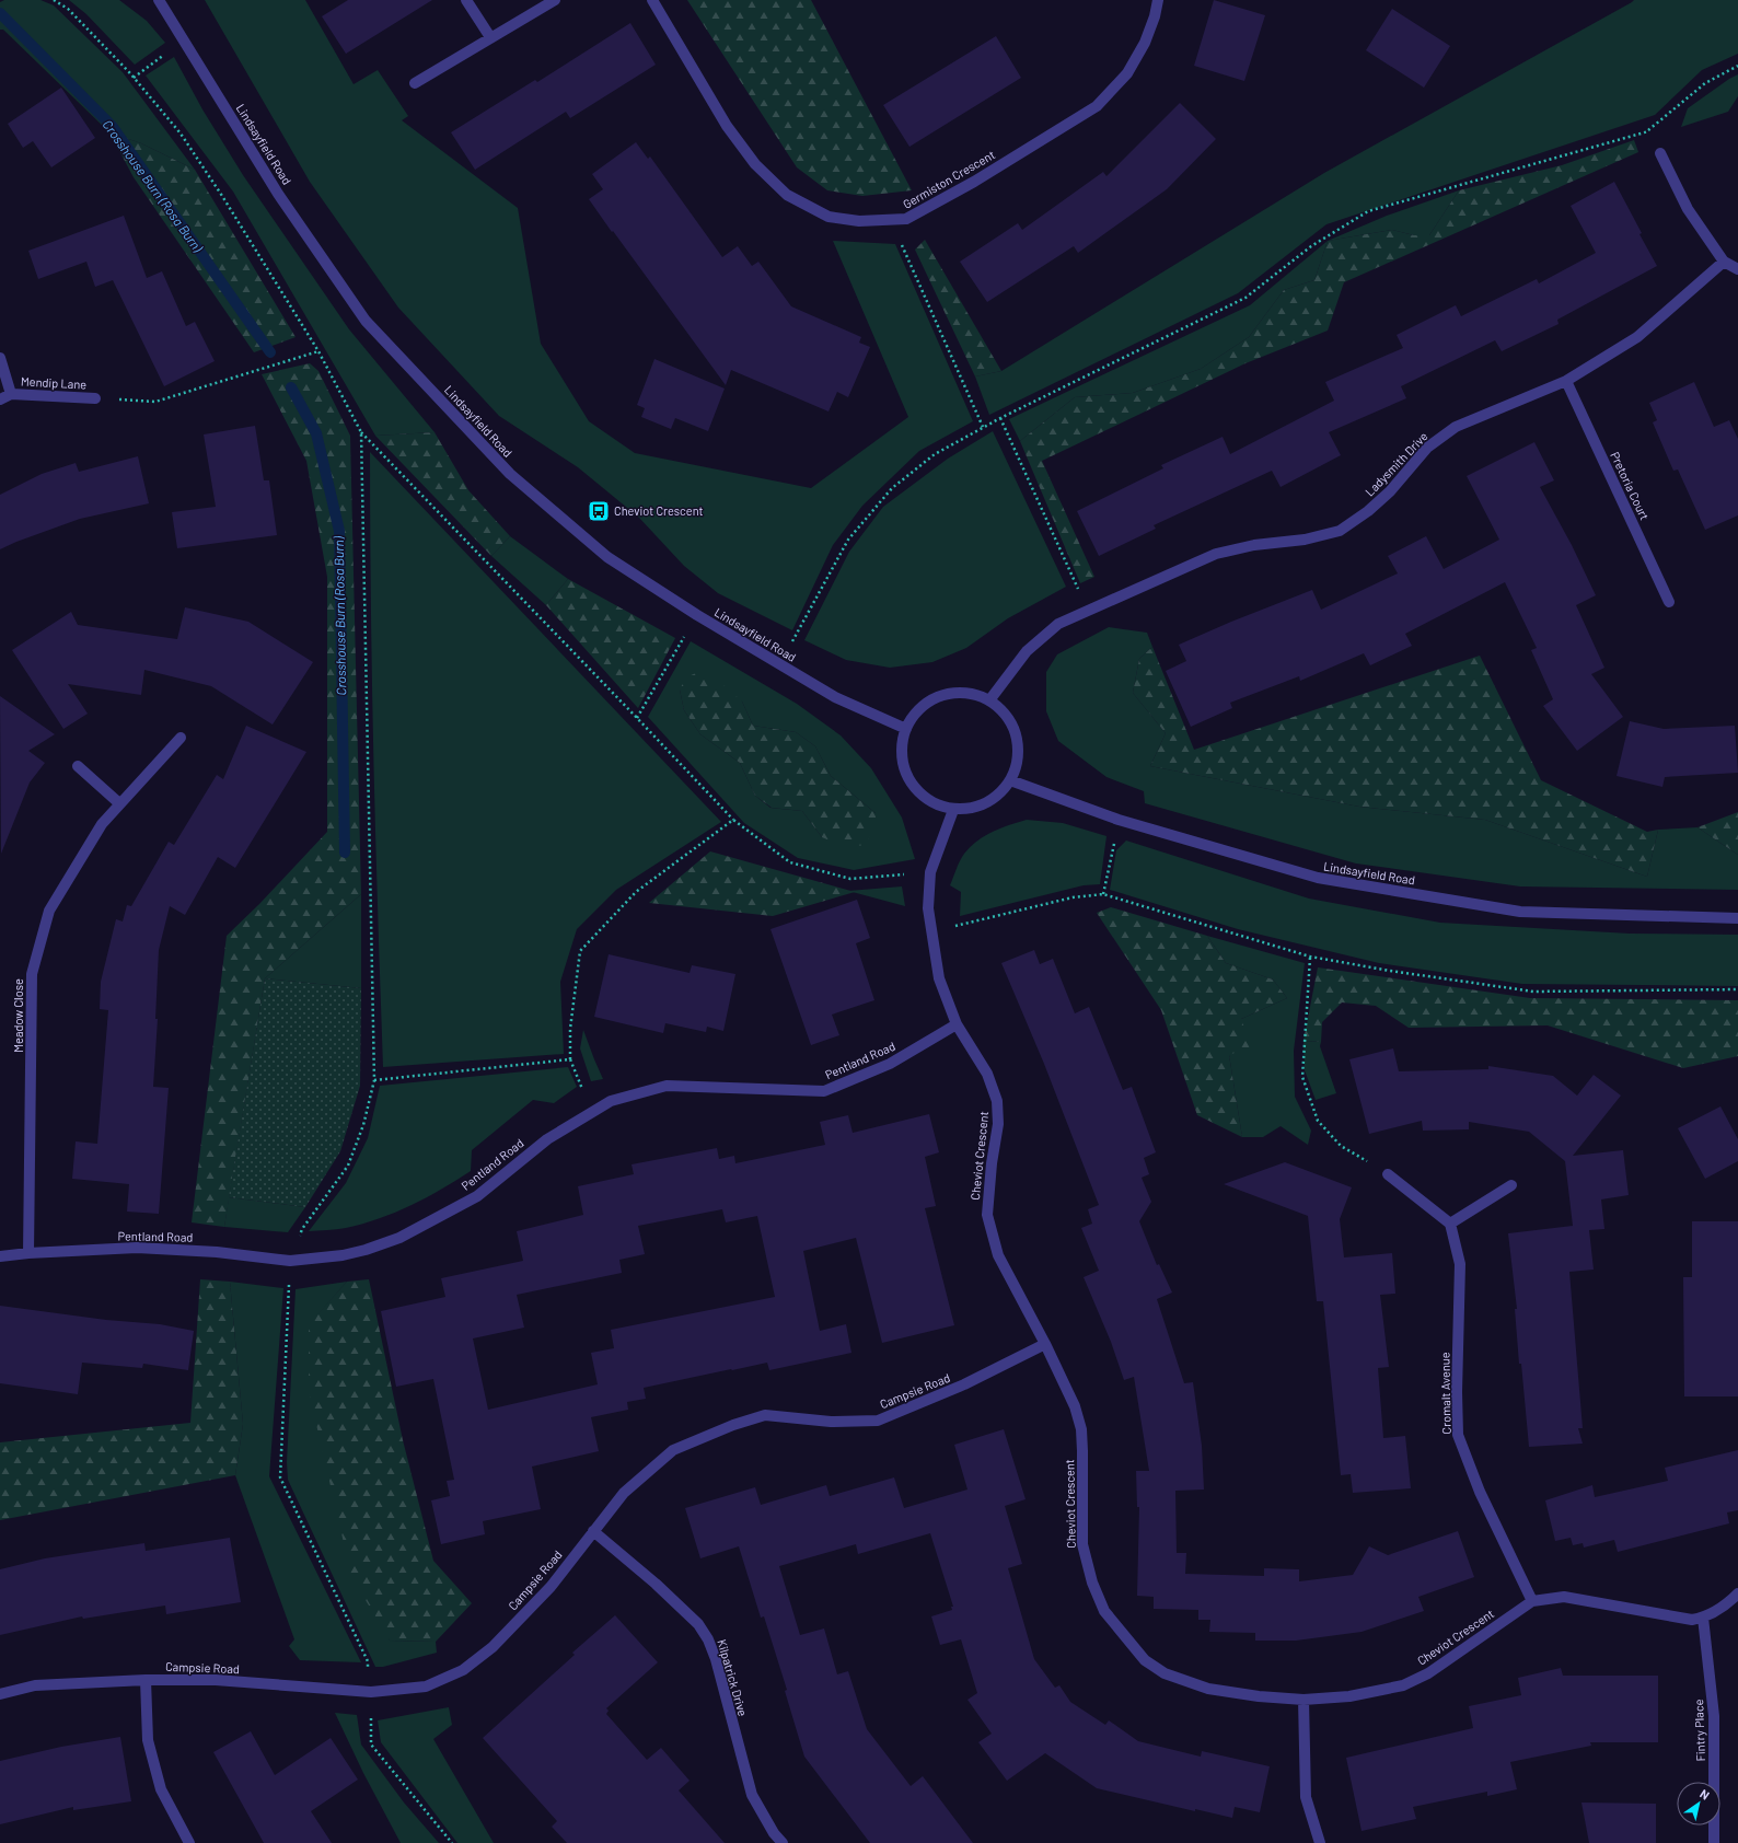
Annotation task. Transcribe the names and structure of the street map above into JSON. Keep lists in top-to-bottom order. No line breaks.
{"streets":{"street":["Lindsayfield Road","Germiston Crescent","Mendip Lane","Ladysmith Drive","Pretoria Court","Meadow Close","Pentland Road","Cheviot Crescent","Campsie Road","Cromalt Avenue","Kilpatrick Drive","Fintry Place"]},"crossings":[["Lindsayfield Road","Ladysmith Drive"],["Lindsayfield Road","Cheviot Crescent"],["Ladysmith Drive","Pretoria Court"],["Ladysmith Drive","Cheviot Crescent"],["Meadow Close","Pentland Road"],["Pentland Road","Cheviot Crescent"],["Cheviot Crescent","Campsie Road"],["Cheviot Crescent","Cromalt Avenue"],["Cheviot Crescent","Fintry Place"],["Campsie Road","Kilpatrick Drive"]],"water":["Crosshouse Burn (Rosa Burn)"],"places":{"bus stop":["Cheviot Crescent"]},"north":"top right"}
